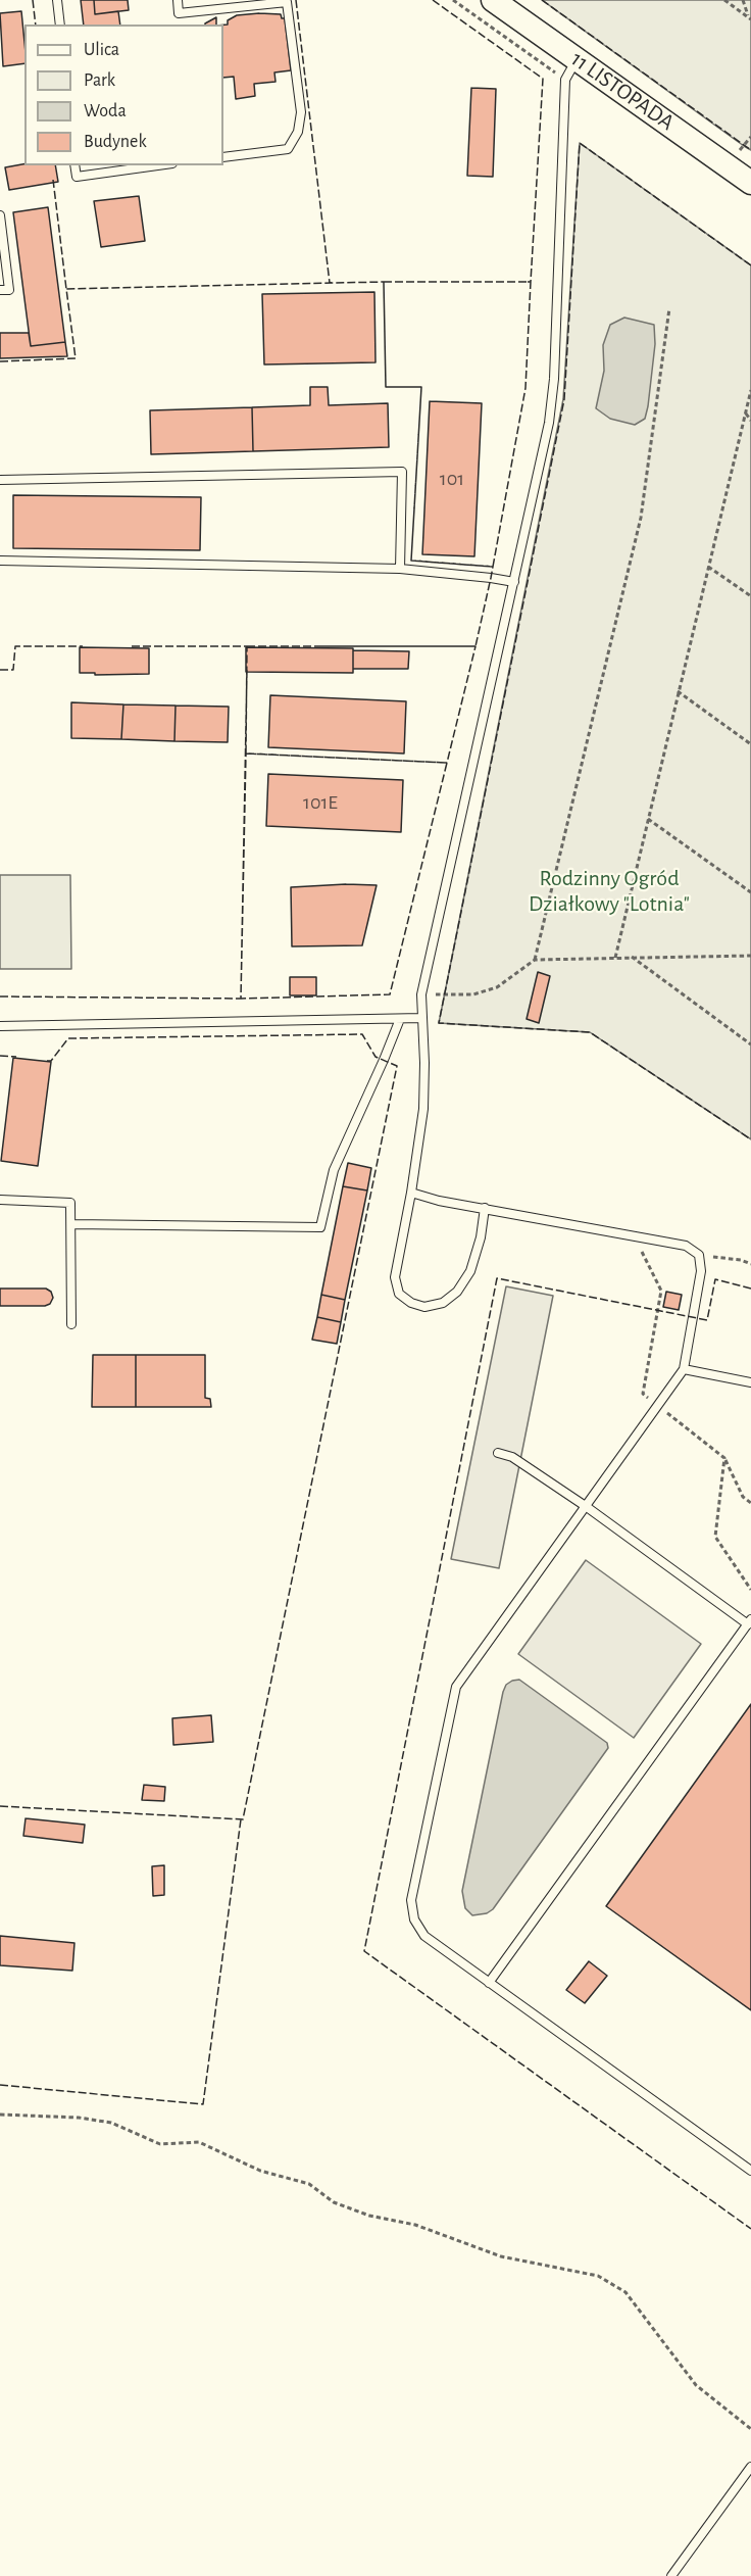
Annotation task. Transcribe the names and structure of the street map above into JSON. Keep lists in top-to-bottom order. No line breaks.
{"streets":{"street":["11 LISTOPADA"]},"parks":["Rodzinny Ogród Działkowy \"Lotnia\""],"house_numbers":["101","101E"],"legend":["Ulica","Park","Woda","Budynek"]}
